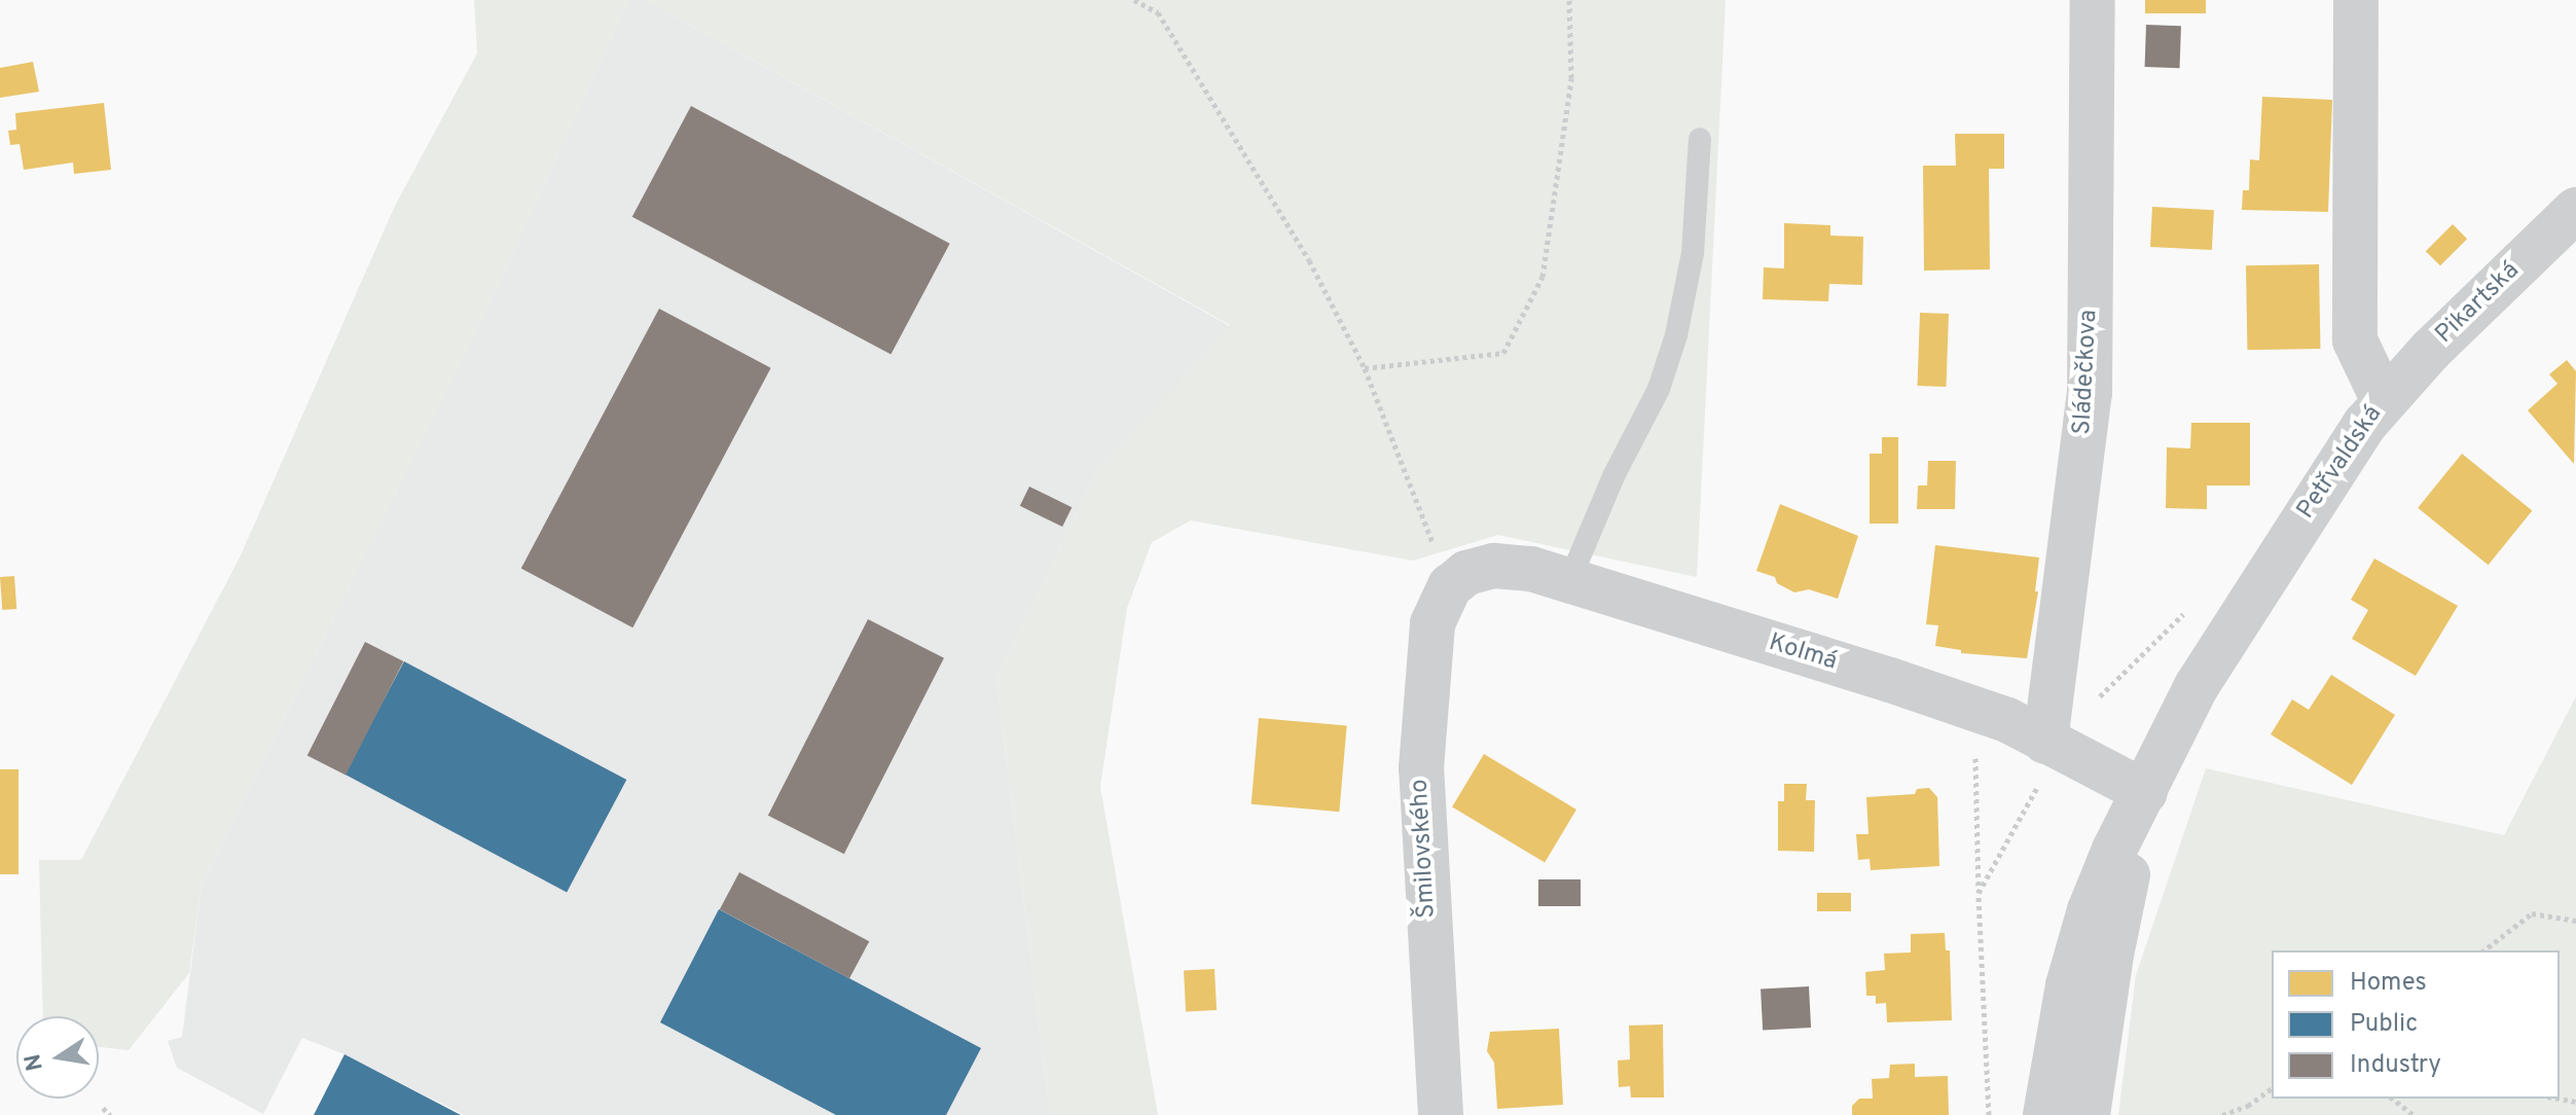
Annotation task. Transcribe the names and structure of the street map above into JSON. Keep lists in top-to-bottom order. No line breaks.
{"streets":{"street":["Pikartská","Sládečkova","Petřvaldská","Kolmá","Šmilovského"]},"crossings":[["Pikartská","Petřvaldská"],["Sládečkova","Kolmá"],["Petřvaldská","Kolmá"],["Kolmá","Šmilovského"]],"legend":["Homes","Public","Industry"],"north":"left"}
